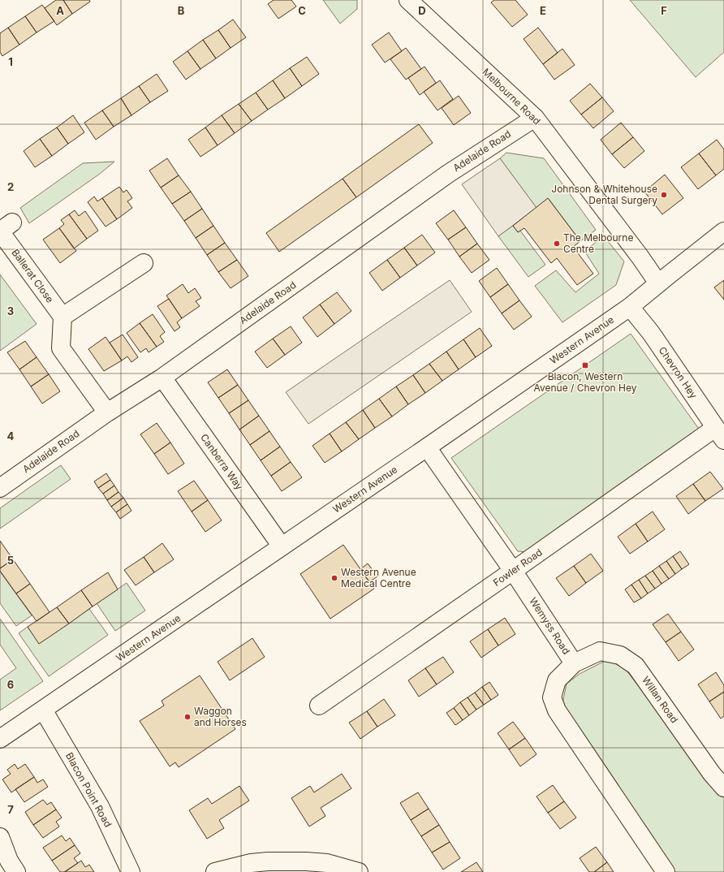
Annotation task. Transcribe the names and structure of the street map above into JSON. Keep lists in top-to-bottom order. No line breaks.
{"streets":{"street":["Melbourne Road","Adelaide Road","Ballerat Close","Western Avenue","Chevron Hey","Canberra Way","Fowler Road","Wemyss Road","Willan Road","Blacon Point Road"]},"crossings":[["Melbourne Road","Adelaide Road"],["Melbourne Road","Western Avenue"],["Adelaide Road","Canberra Way"],["Western Avenue","Chevron Hey"],["Western Avenue","Canberra Way"],["Western Avenue","Wemyss Road"],["Western Avenue","Blacon Point Road"],["Chevron Hey","Fowler Road"],["Fowler Road","Wemyss Road"],["Wemyss Road","Willan Road"]],"places":{"other":["Johnson & Whitehouse Dental Surgery","The Melbourne Centre","Western Avenue Medical Centre","Waggon and Horses"],"transit":["Blacon, Western Avenue / Chevron Hey"]},"grid":{"columns":["A","B","C","D","E","F"],"rows":["1","2","3","4","5","6","7"]}}
